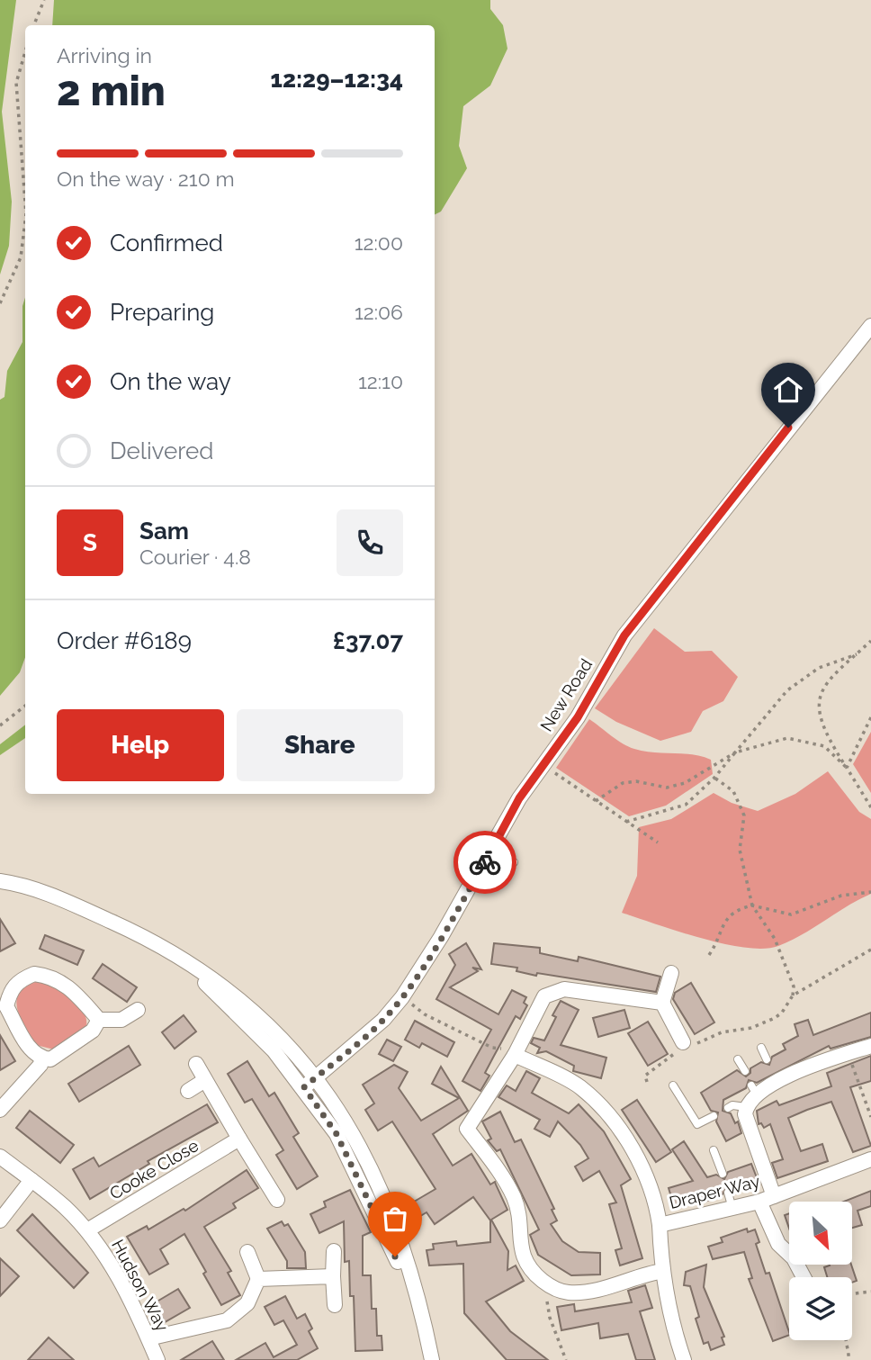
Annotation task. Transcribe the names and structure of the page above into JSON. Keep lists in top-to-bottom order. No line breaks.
{"streets":{"street":["New Road","Cooke Close","Draper Way","Hudson Way"]},"crossings":[["Cooke Close","Hudson Way"]],"north":"bottom right","page":{"heading":["2 min","Arriving in","12:29–12:34"],"panel":["Sam","Courier · 4.8","Order #6189","£37.07"],"bar":"On the way · 210 m","list":[["Confirmed","12:00"],["Preparing","12:06"],["On the way","12:10"],"Delivered"],"round":"S","buttons":["Help","Share"]}}
